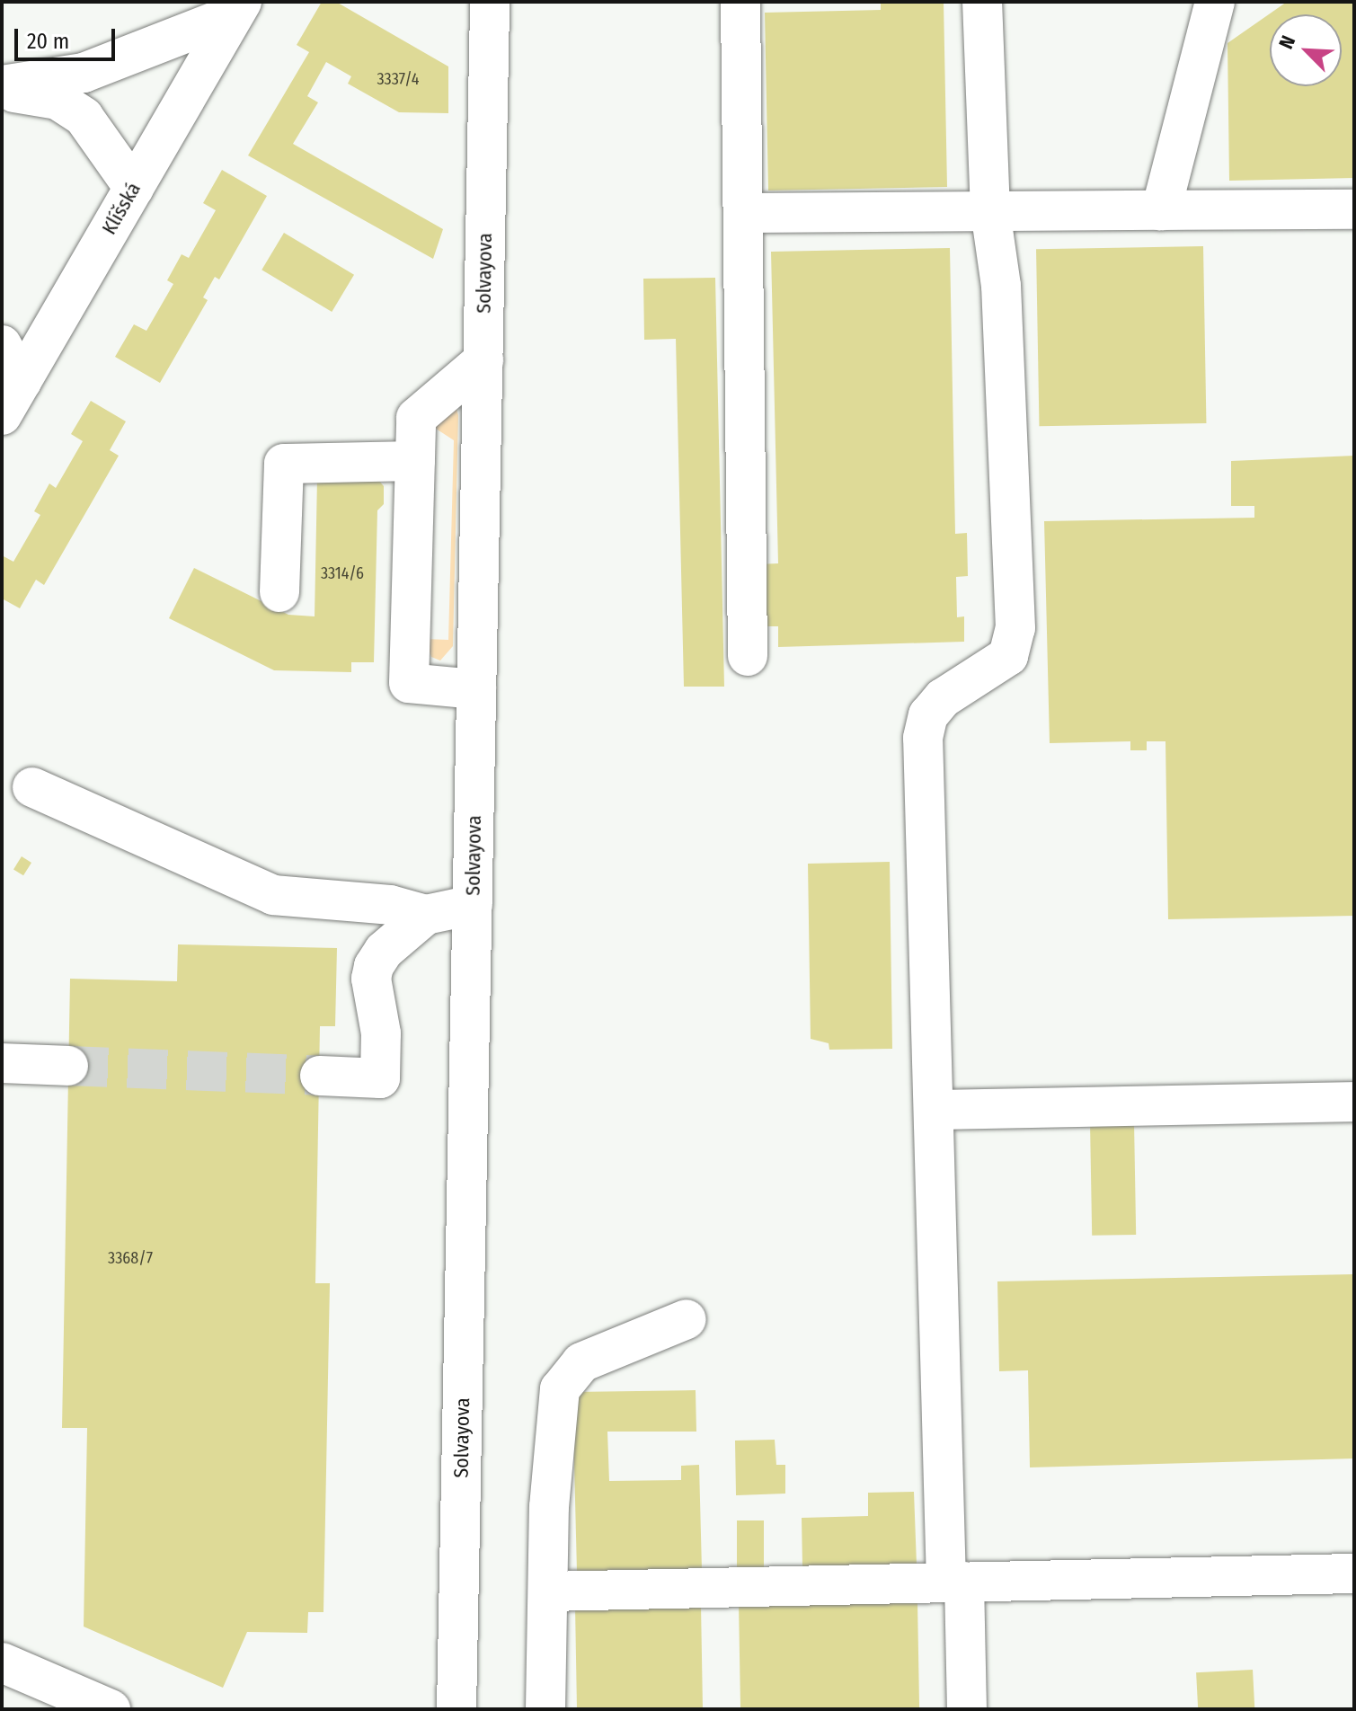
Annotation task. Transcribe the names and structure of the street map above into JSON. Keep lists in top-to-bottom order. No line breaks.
{"streets":{"street":["Klíšská","Solvayova"]},"house_numbers":["3337/4","3314/6","3368/7"],"scale_bar":"20 m","north":"top left"}
